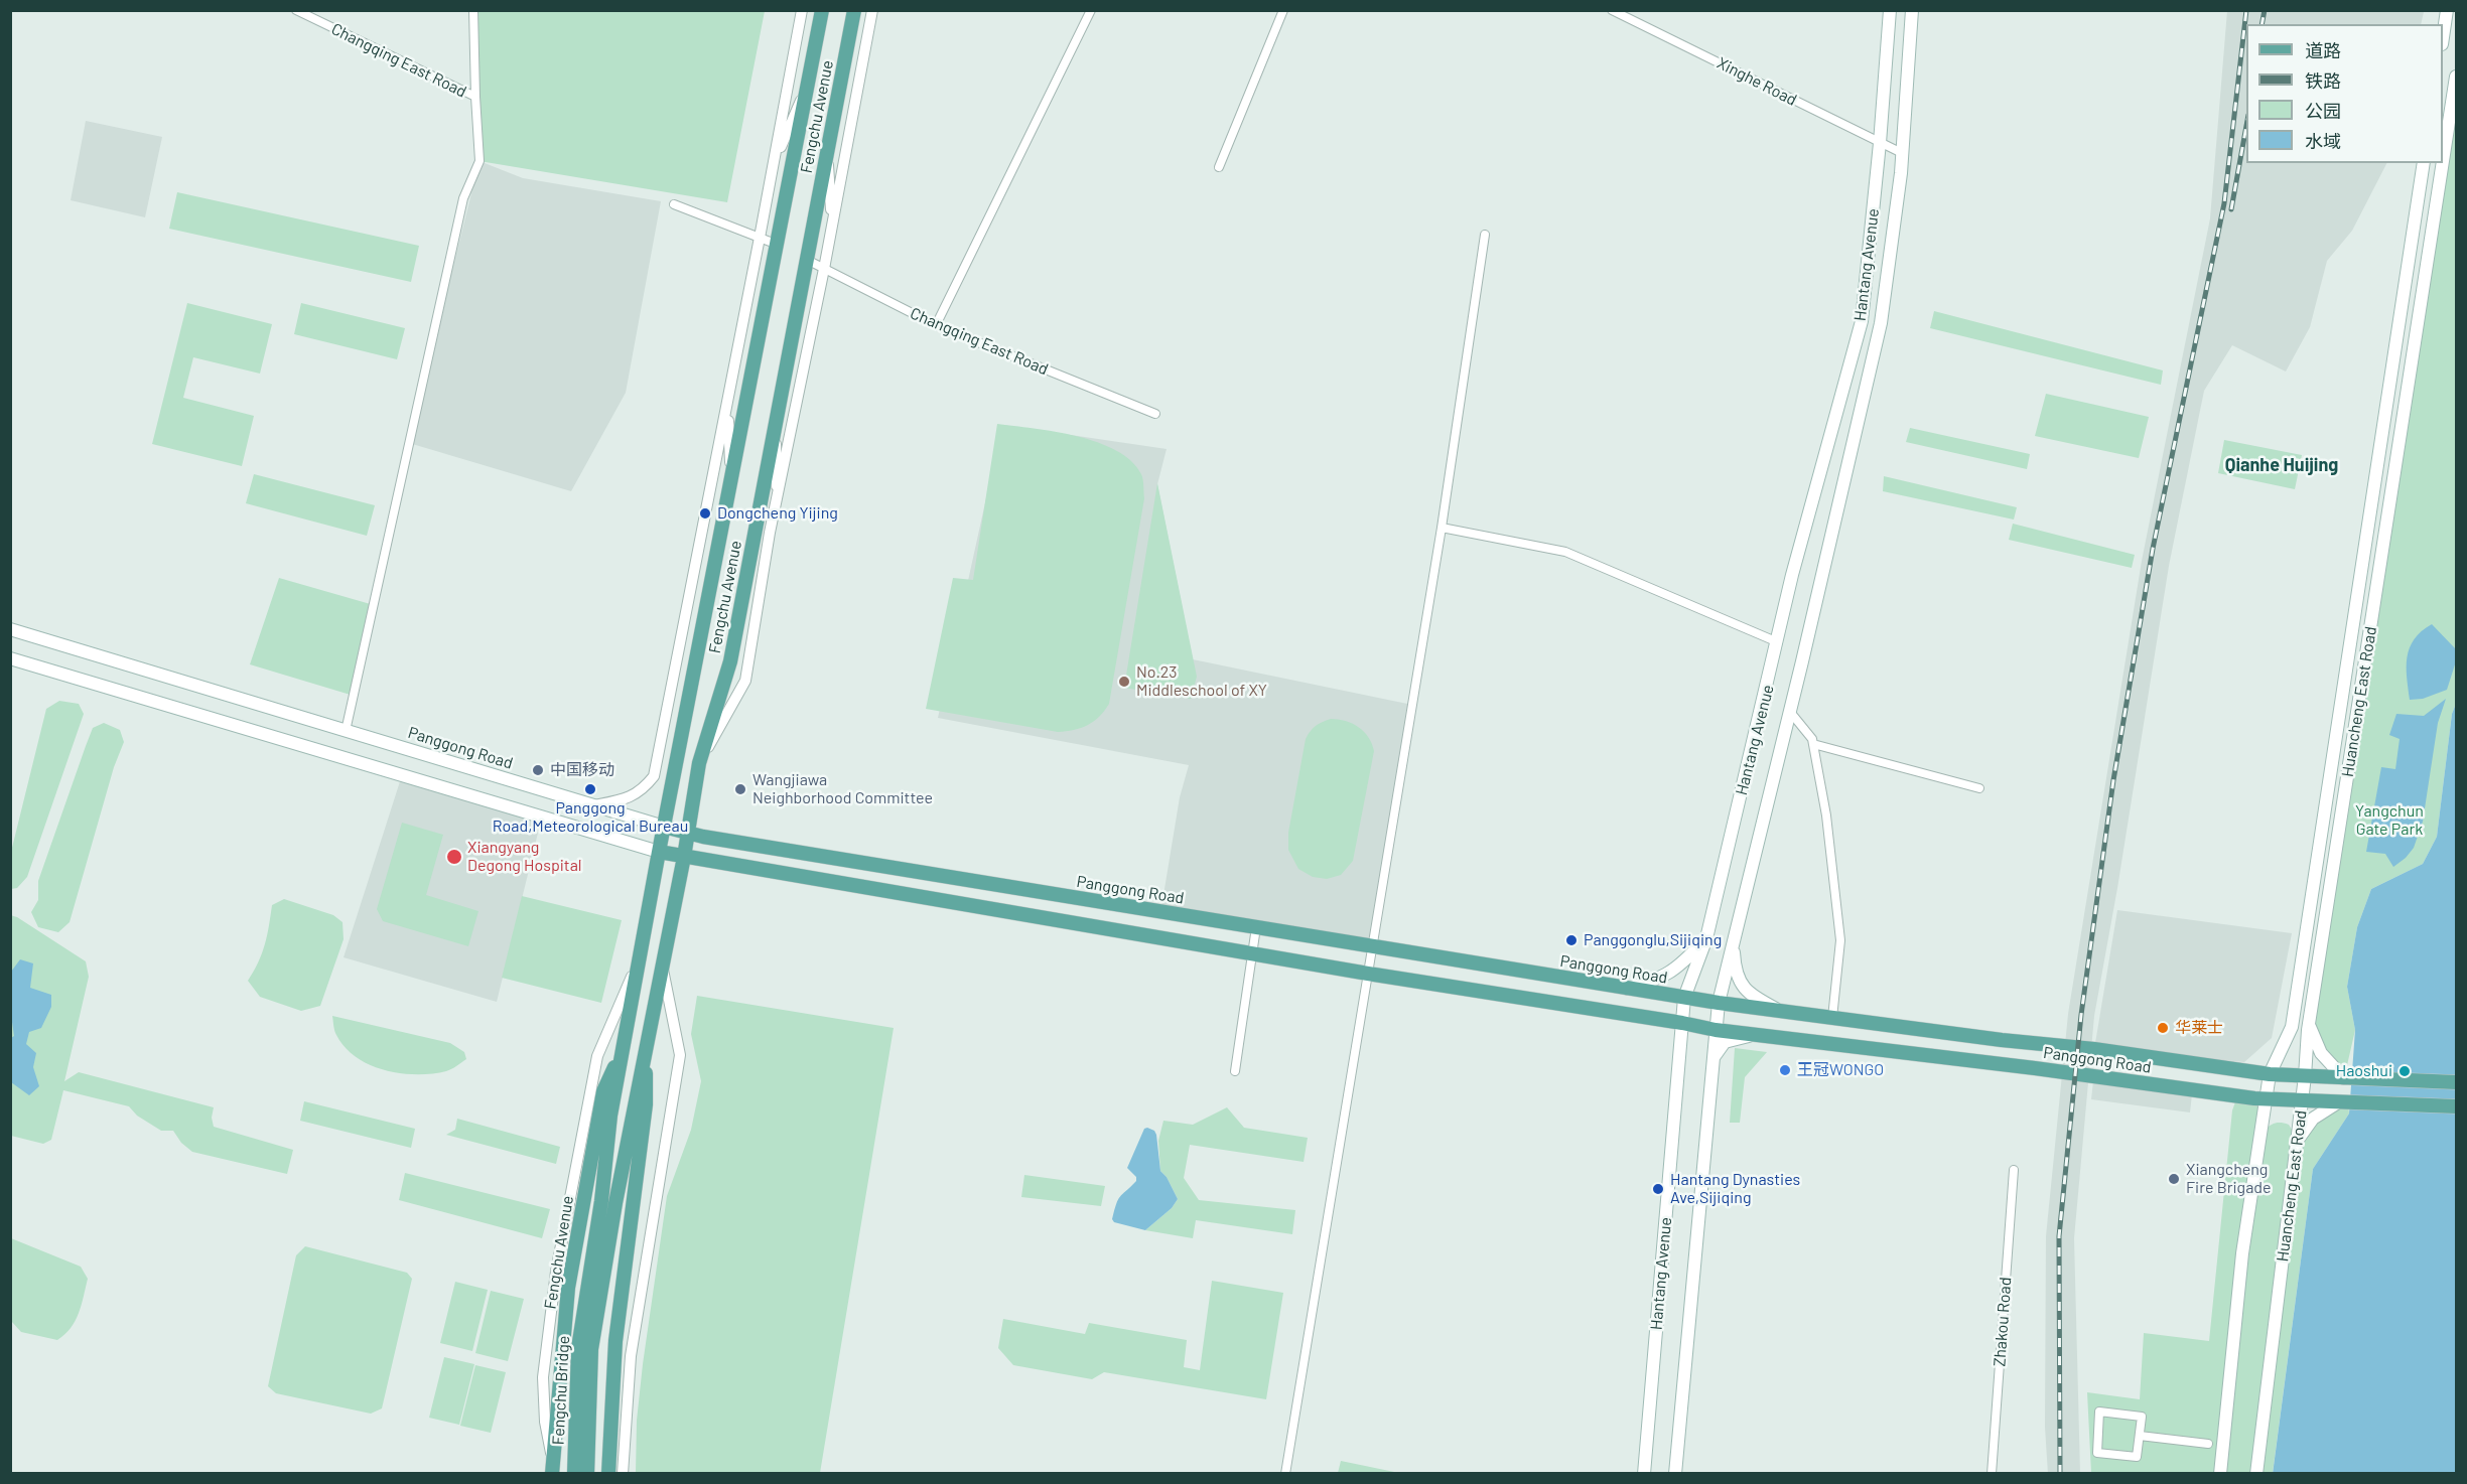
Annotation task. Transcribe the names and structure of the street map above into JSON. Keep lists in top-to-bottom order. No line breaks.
{"streets":{"main road":["Fengchu Avenue","Hantang Avenue","Huancheng East Road","Panggong Road","Fengchu Bridge"],"street":["Changqing East Road","Xinghe Road","Zhakou Road"]},"crossings":[["Changqing East Road","Fengchu Avenue"],["Changqing East Road","Panggong Road"],["Xinghe Road","Hantang Avenue"],["Fengchu Avenue","Panggong Road"],["Fengchu Avenue","Fengchu Bridge"],["Hantang Avenue","Panggong Road"],["Huancheng East Road","Panggong Road"]],"districts":["Qianhe Huijing"],"parks":["Yangchun Gate Park"],"places":["Dongcheng Yijing","No.23 Middleschool of XY","中国移动","Panggong Road,Meteorological Bureau","Wangjiawa Neighborhood Committee","Xiangyang Degong Hospital","Panggonglu,Sijiqing","华莱士","王冠WONGO","Haoshui","Xiangcheng Fire Brigade","Hantang Dynasties Ave,Sijiqing"],"legend":["道路","铁路","公园","水域"]}
